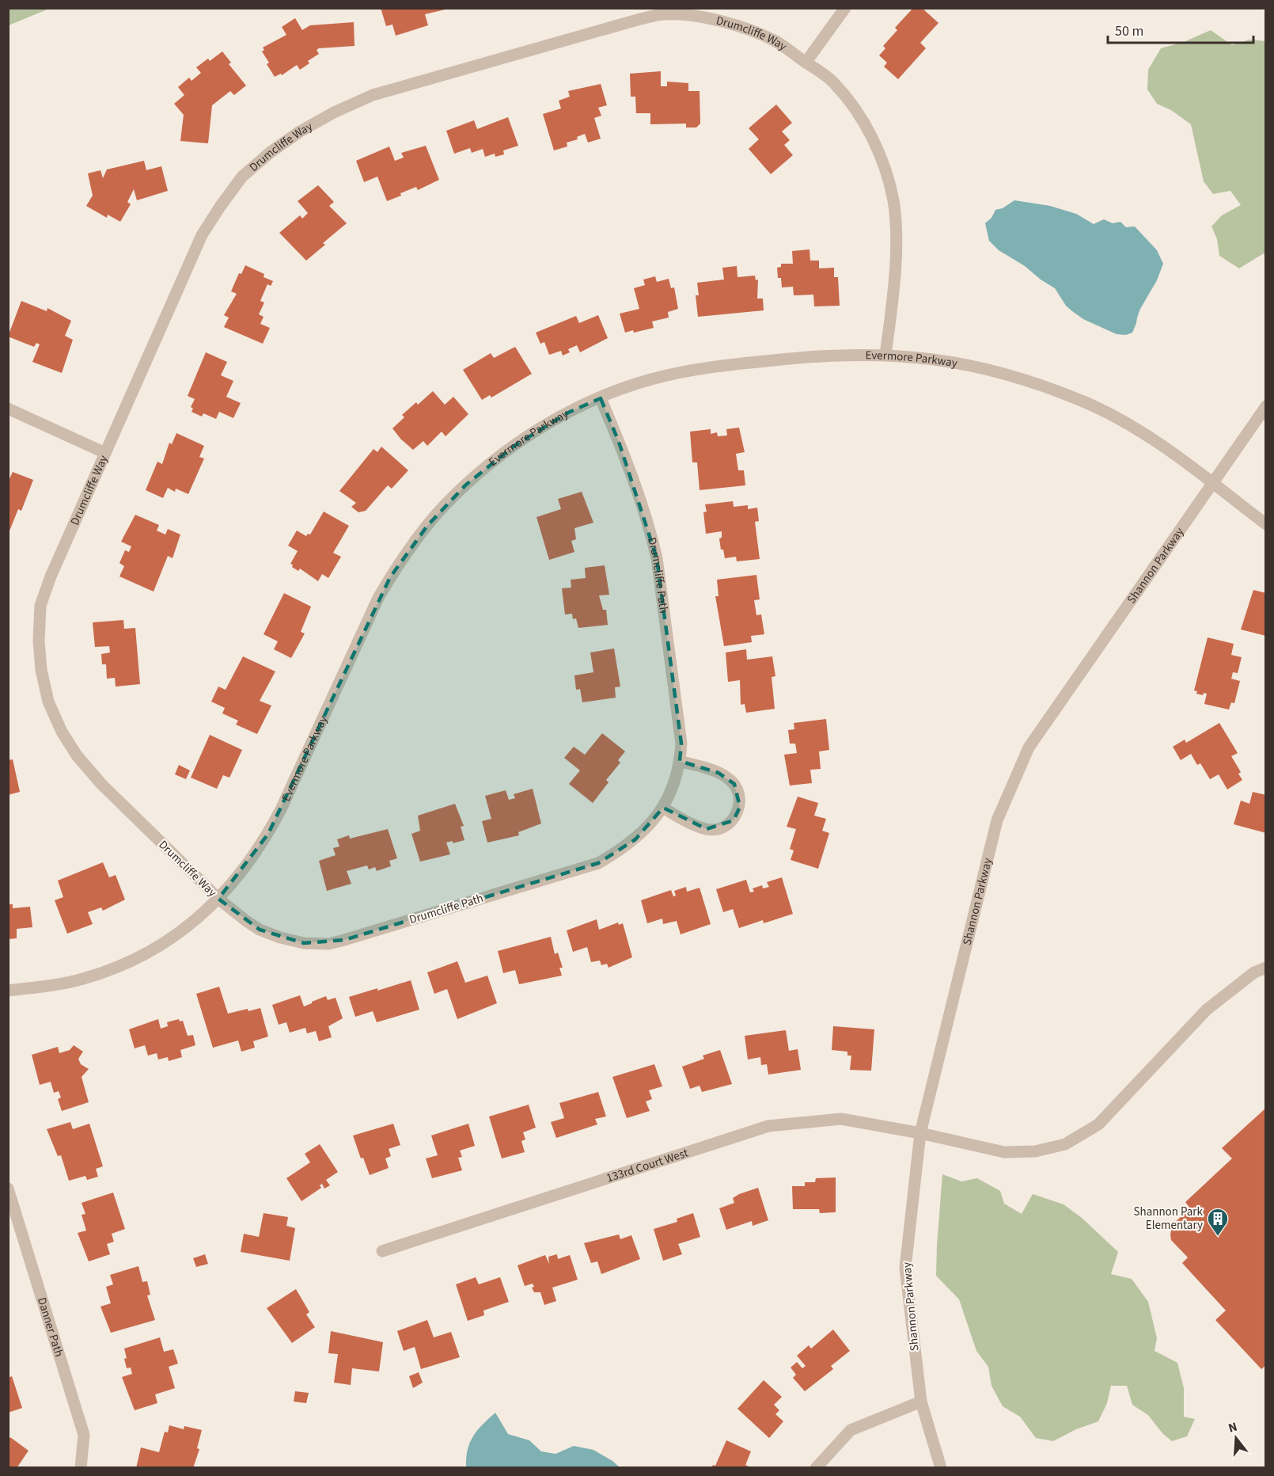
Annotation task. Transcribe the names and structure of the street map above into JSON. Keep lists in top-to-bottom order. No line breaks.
{"streets":{"street":["Drumcliffe Way","Evermore Parkway","Shannon Parkway","Drumcliffe Path","133rd Court West","Danner Path"]},"crossings":[["Drumcliffe Way","Evermore Parkway"],["Drumcliffe Way","Drumcliffe Path"],["Evermore Parkway","Shannon Parkway"],["Evermore Parkway","Drumcliffe Path"],["Shannon Parkway","133rd Court West"]],"places":{"building":["Shannon Park Elementary"]},"scale_bar":"50 m","north":"top"}
